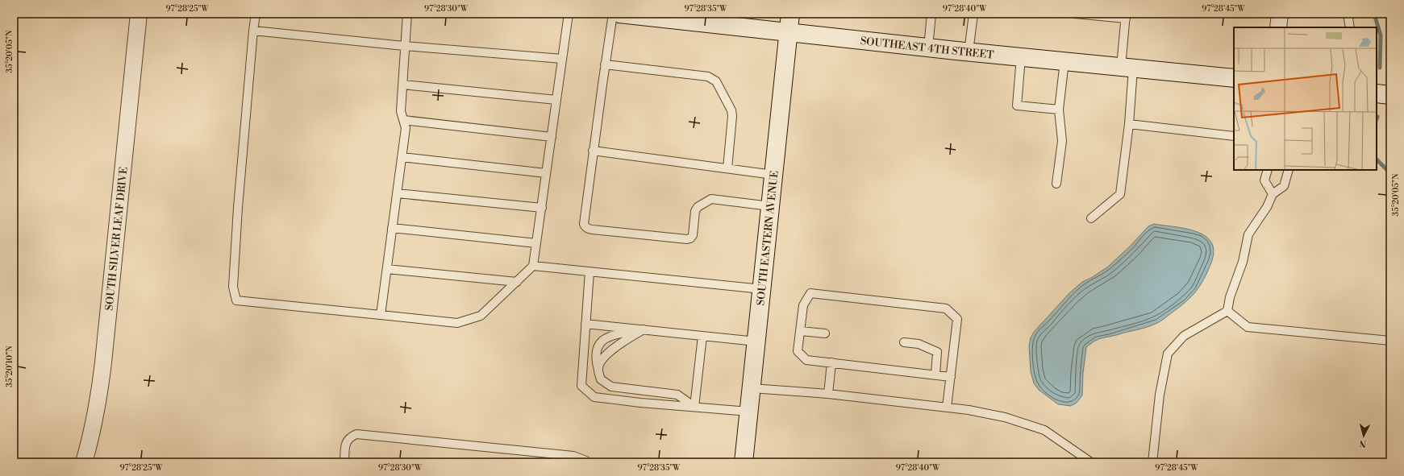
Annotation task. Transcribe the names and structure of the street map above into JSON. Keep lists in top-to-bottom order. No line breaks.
{"streets":{"main road":["SOUTHEAST 4TH STREET","SOUTH EASTERN AVENUE"],"street":["SOUTH SILVER LEAF DRIVE"]},"crossings":[["SOUTHEAST 4TH STREET","SOUTH EASTERN AVENUE"]],"north":"bottom","coordinates":["97°28'25\"W","97°28'30\"W","97°28'35\"W","97°28'40\"W","97°28'45\"W","35°20'05\"N","35°20'10\"N"]}
